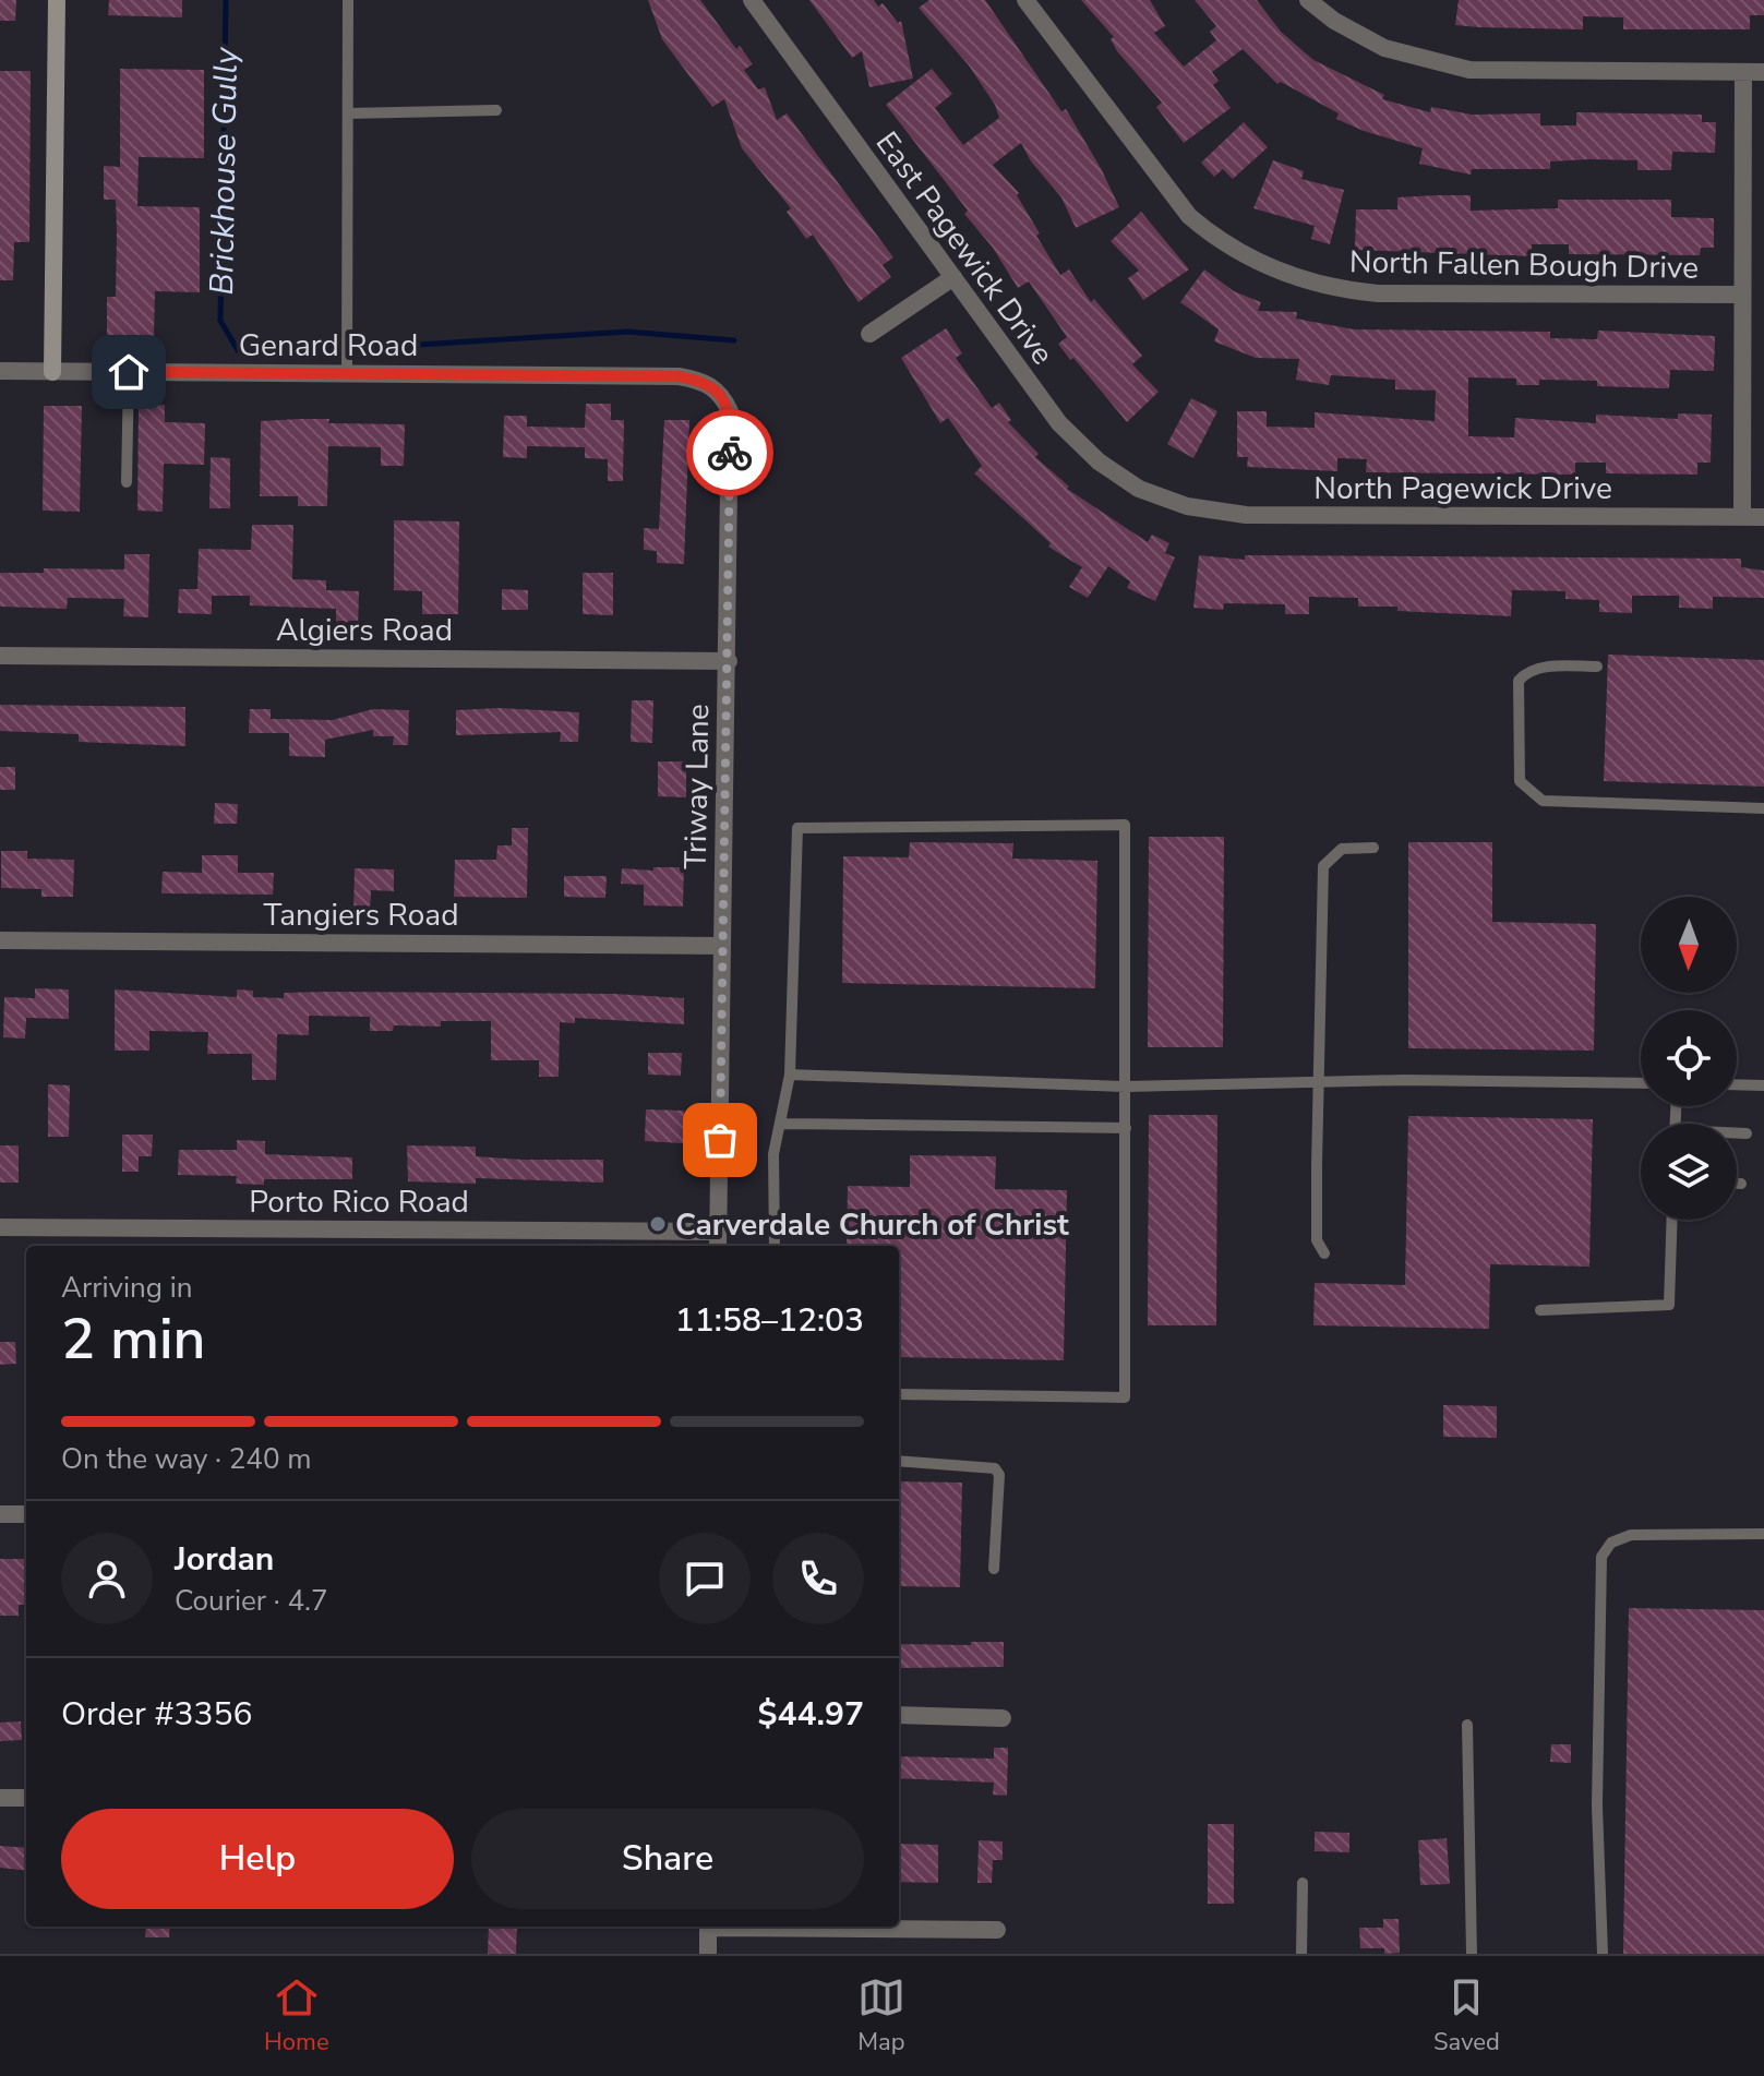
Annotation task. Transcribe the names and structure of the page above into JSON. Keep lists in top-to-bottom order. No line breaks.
{"streets":{"street":["East Pagewick Drive","North Fallen Bough Drive","Genard Road","North Pagewick Drive","Algiers Road","Triway Lane","Tangiers Road","Porto Rico Road"]},"crossings":[["East Pagewick Drive","North Pagewick Drive"],["Genard Road","Triway Lane"],["Algiers Road","Triway Lane"],["Triway Lane","Tangiers Road"],["Triway Lane","Porto Rico Road"]],"water":["Brickhouse Gully"],"places":["Carverdale Church of Christ"],"north":"bottom","page":{"heading":["2 min","Arriving in","11:58–12:03"],"panel":["Jordan","Courier · 4.7","Order #3356","$44.97"],"bar":"On the way · 240 m","buttons":["Help","Share"],"tabs":["Home","Map","Saved"]}}
